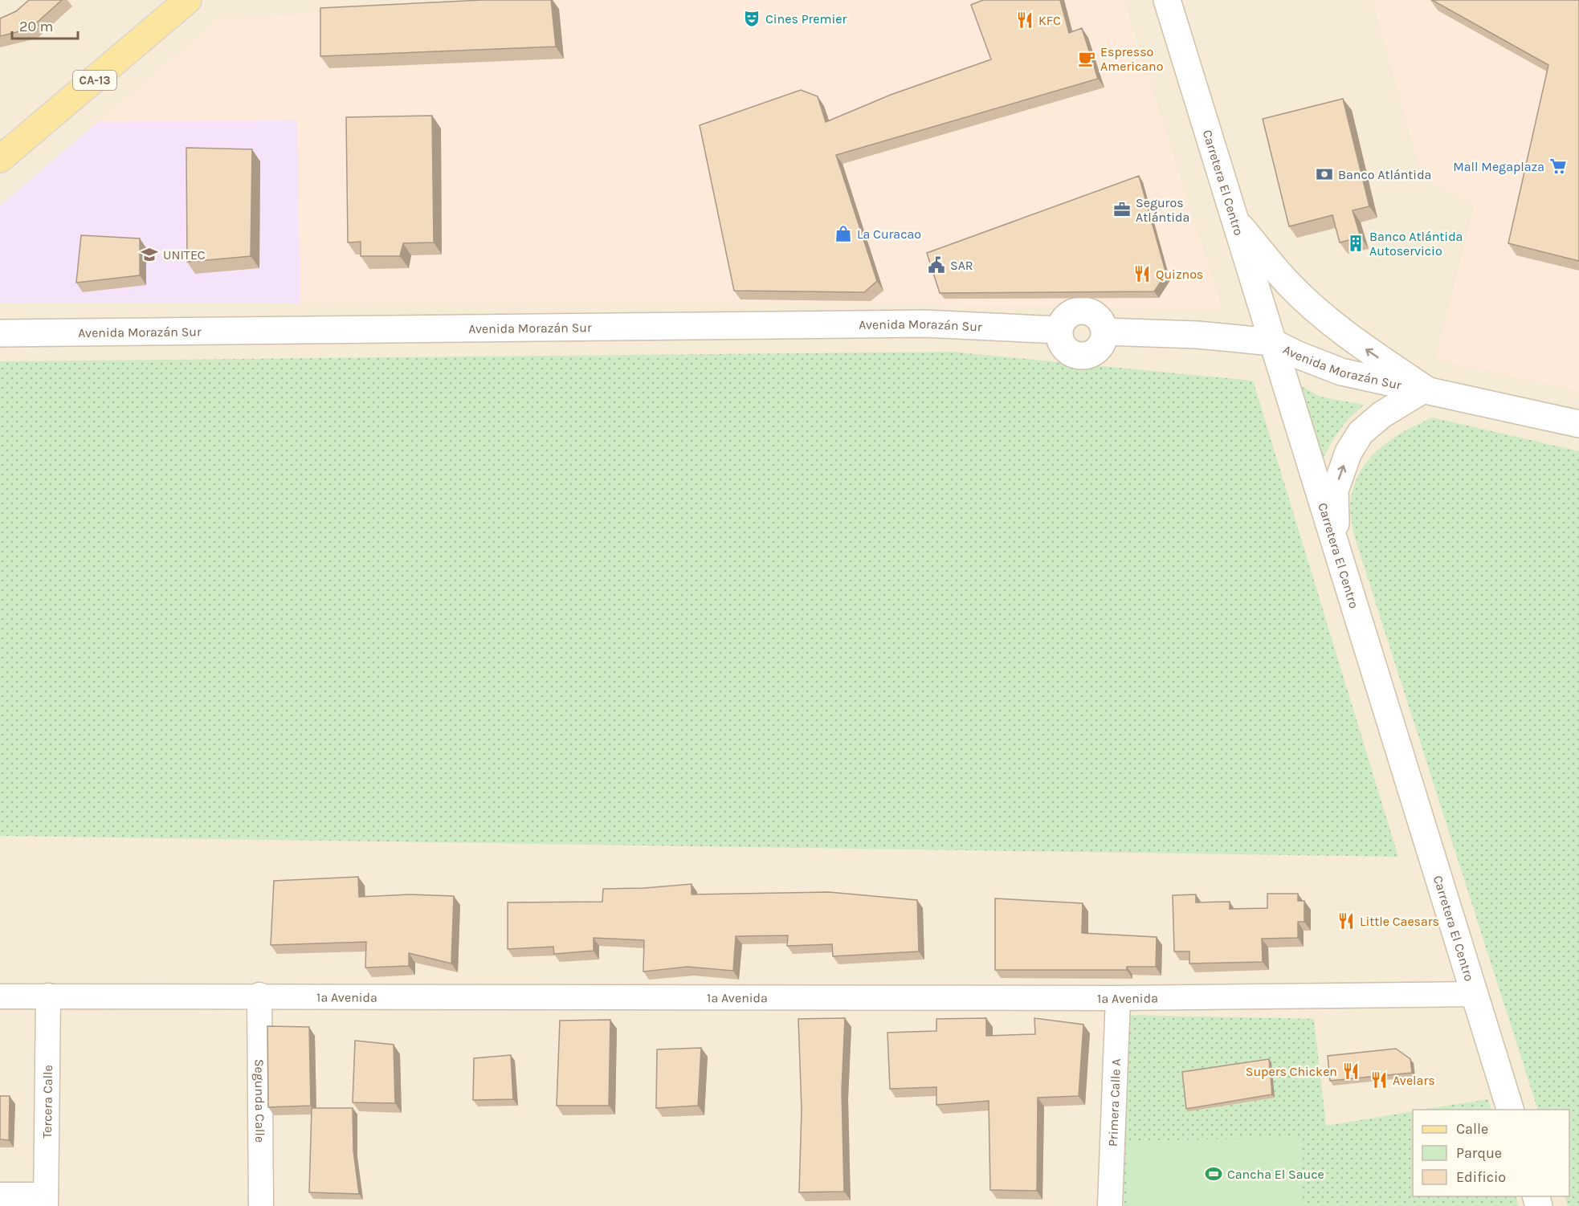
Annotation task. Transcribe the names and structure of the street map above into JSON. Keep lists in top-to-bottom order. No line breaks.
{"streets":{"main road":["CA-13"],"street":["Carretera El Centro","Avenida Morazán Sur","1a Avenida","Tercera Calle","Segunda Calle","Primera Calle A"]},"crossings":[["Carretera El Centro","Avenida Morazán Sur"],["Carretera El Centro","1a Avenida"],["1a Avenida","Tercera Calle"],["1a Avenida","Segunda Calle"],["1a Avenida","Primera Calle A"]],"places":{"theatre":["Cines Premier"],"restaurant":["KFC","Quiznos","Little Caesars","Supers Chicken","Avelars"],"cafe":["Espresso Americano"],"supermarket":["Mall Megaplaza"],"bank":["Banco Atlántida"],"office":["Seguros Atlántida"],"shop":["La Curacao"],"building":["Banco Atlántida Autoservicio"],"school or university":["UNITEC"],"public building":["SAR"],"sports":["Cancha El Sauce"]},"legend":["Calle","Parque","Edificio"],"scale_bar":"20 m"}
